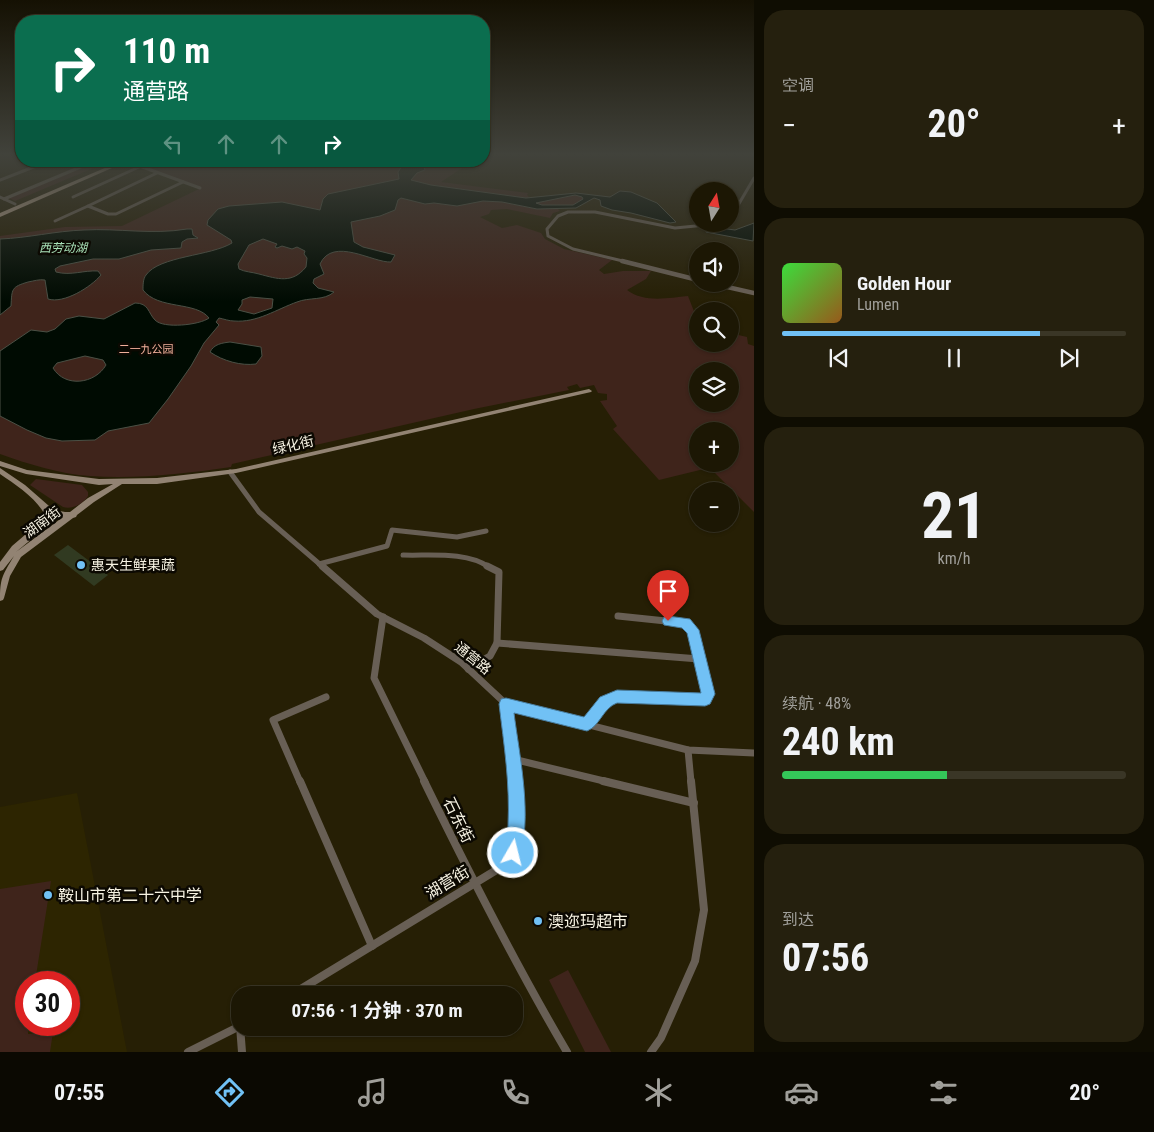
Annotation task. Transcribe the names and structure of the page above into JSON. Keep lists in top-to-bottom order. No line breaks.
{"streets":{"main road":["绿化街","湖南街"],"street":["通营路","石东街","湖营街"]},"crossings":[["绿化街","湖南街"],["绿化街","通营路"],["通营路","石东街"],["通营路","湖营街"],["石东街","湖营街"]],"water":["西劳动湖"],"parks":["二一九公园"],"places":["惠天生鲜果蔬","鞍山市第二十六中学","澳迩玛超市"],"north":"top","page":{"tile":["空调",["21","km/h"],["续航 · 48%","240 km"],["到达","07:56"]],"turn":["110 m","通营路"],"heat":["−","20°","+"],"map_buttons":["+","−"],"song":["Golden Hour","Lumen"],"limit":"30","trip":"07:56 · 1 分钟 · 370 m","tabs":["07:55","20°"]}}
